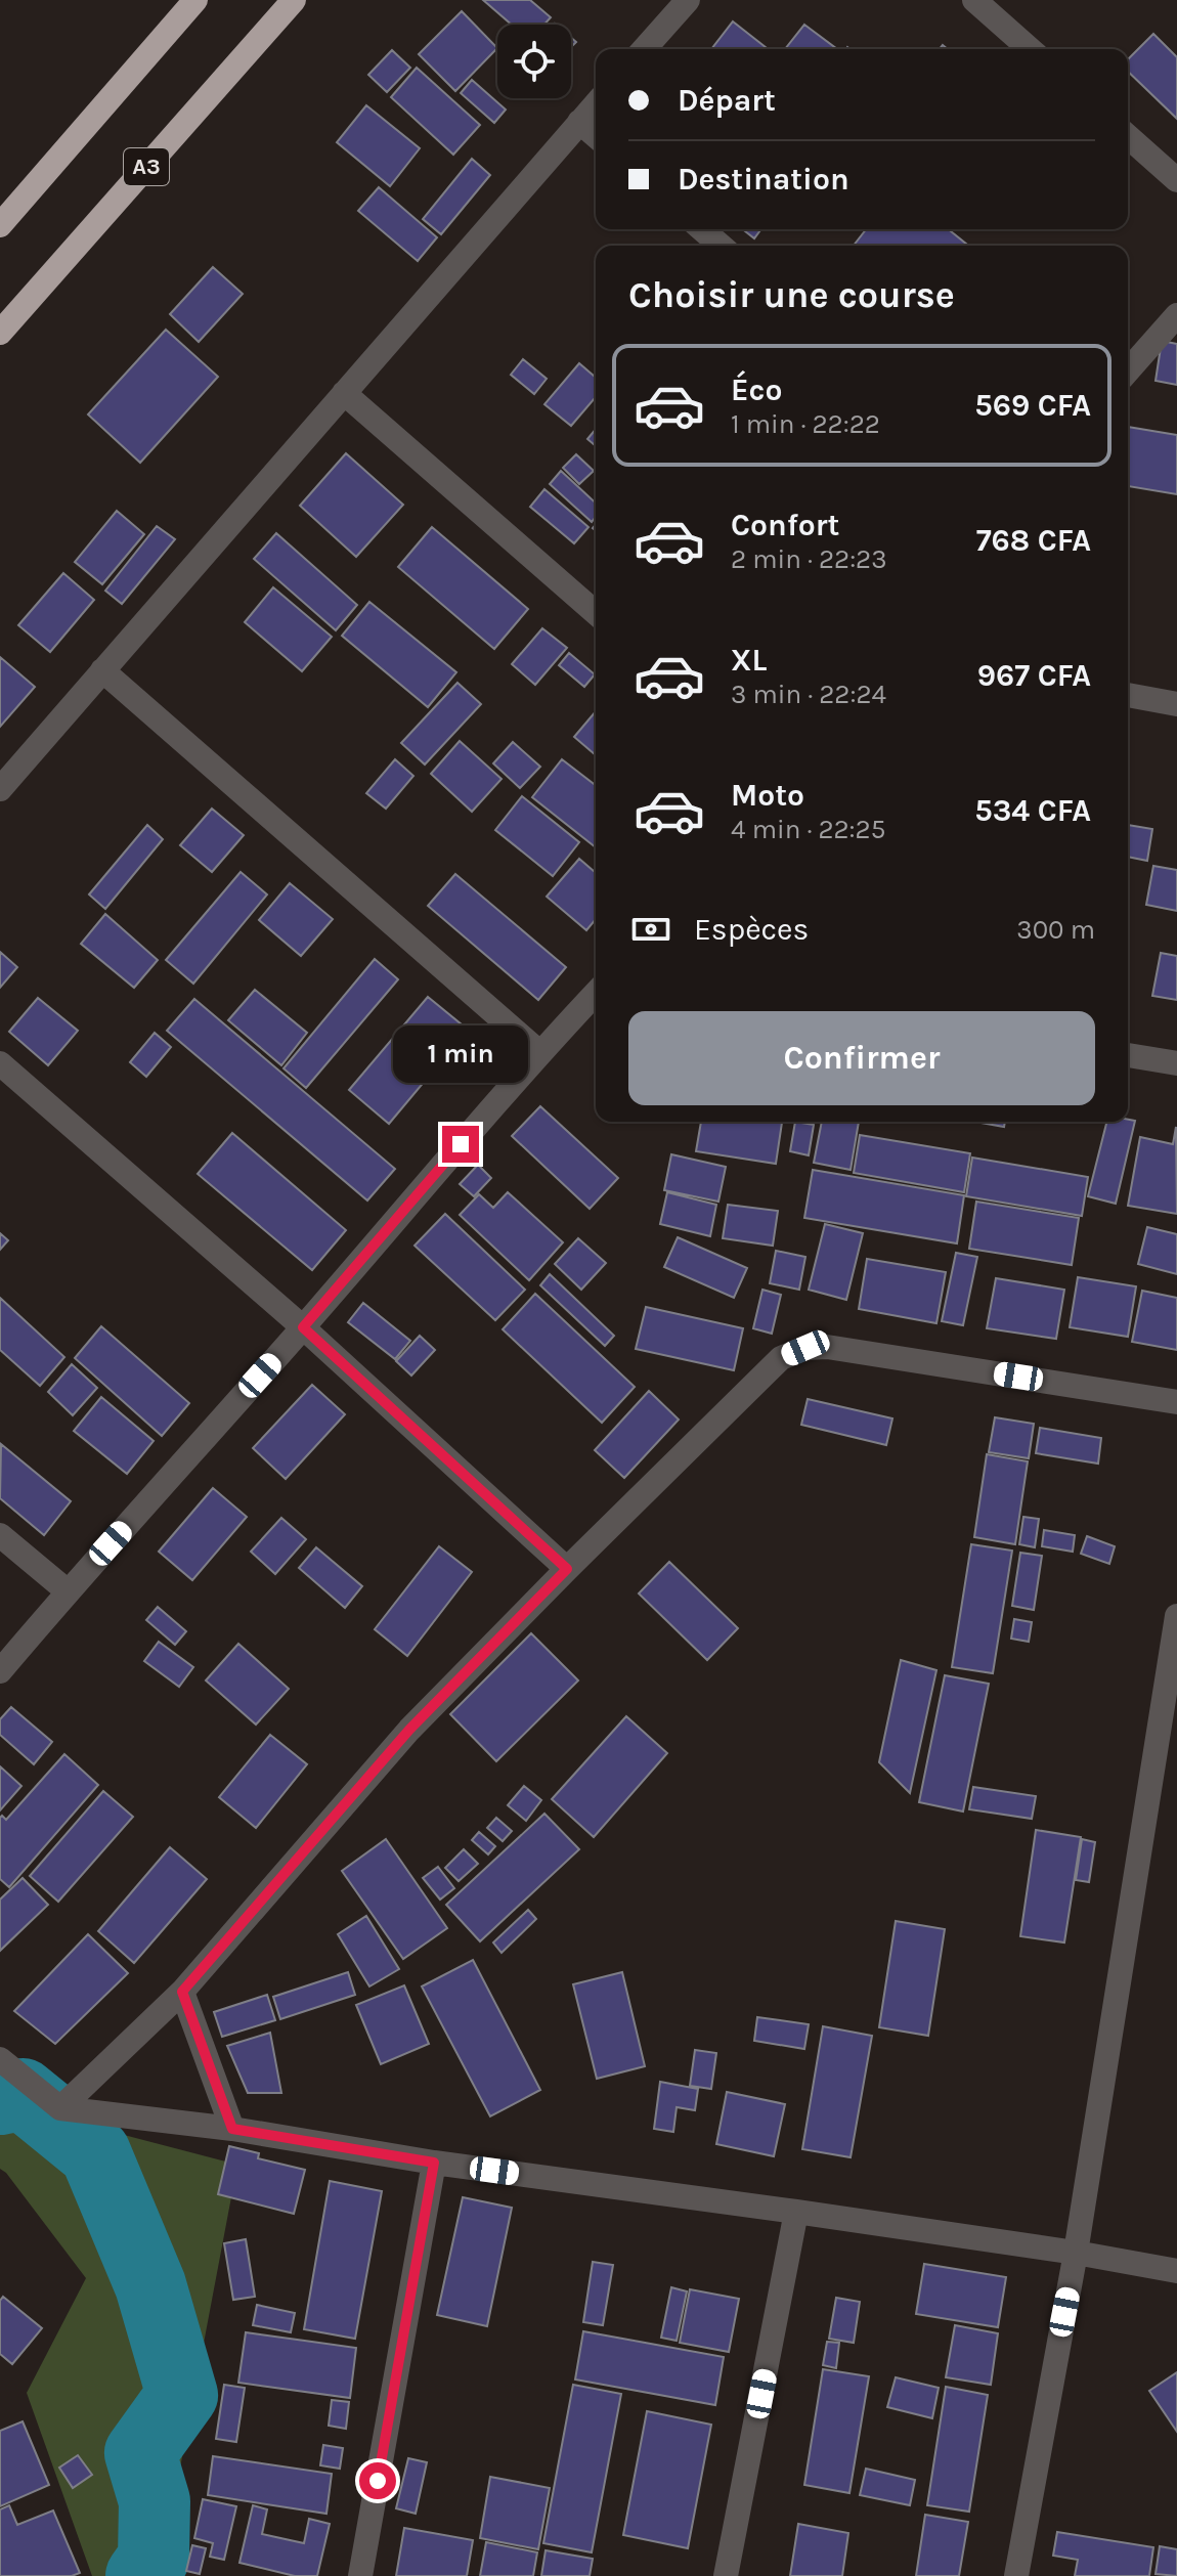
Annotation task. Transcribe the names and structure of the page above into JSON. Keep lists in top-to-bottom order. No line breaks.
{"streets":{"highway":["A3"]},"page":{"banner":["Départ","Destination"],"heading":"Choisir une course","list":[{"name":"Éco","note":"1 min · 22:22","value":"569 CFA"},{"name":"Confort","note":"2 min · 22:23","value":"768 CFA"},{"name":"XL","note":"3 min · 22:24","value":"967 CFA"},{"name":"Moto","note":"4 min · 22:25","value":"534 CFA"}],"pay":["Espèces","300 m"],"buttons":"Confirmer","bubble":"1 min"}}
